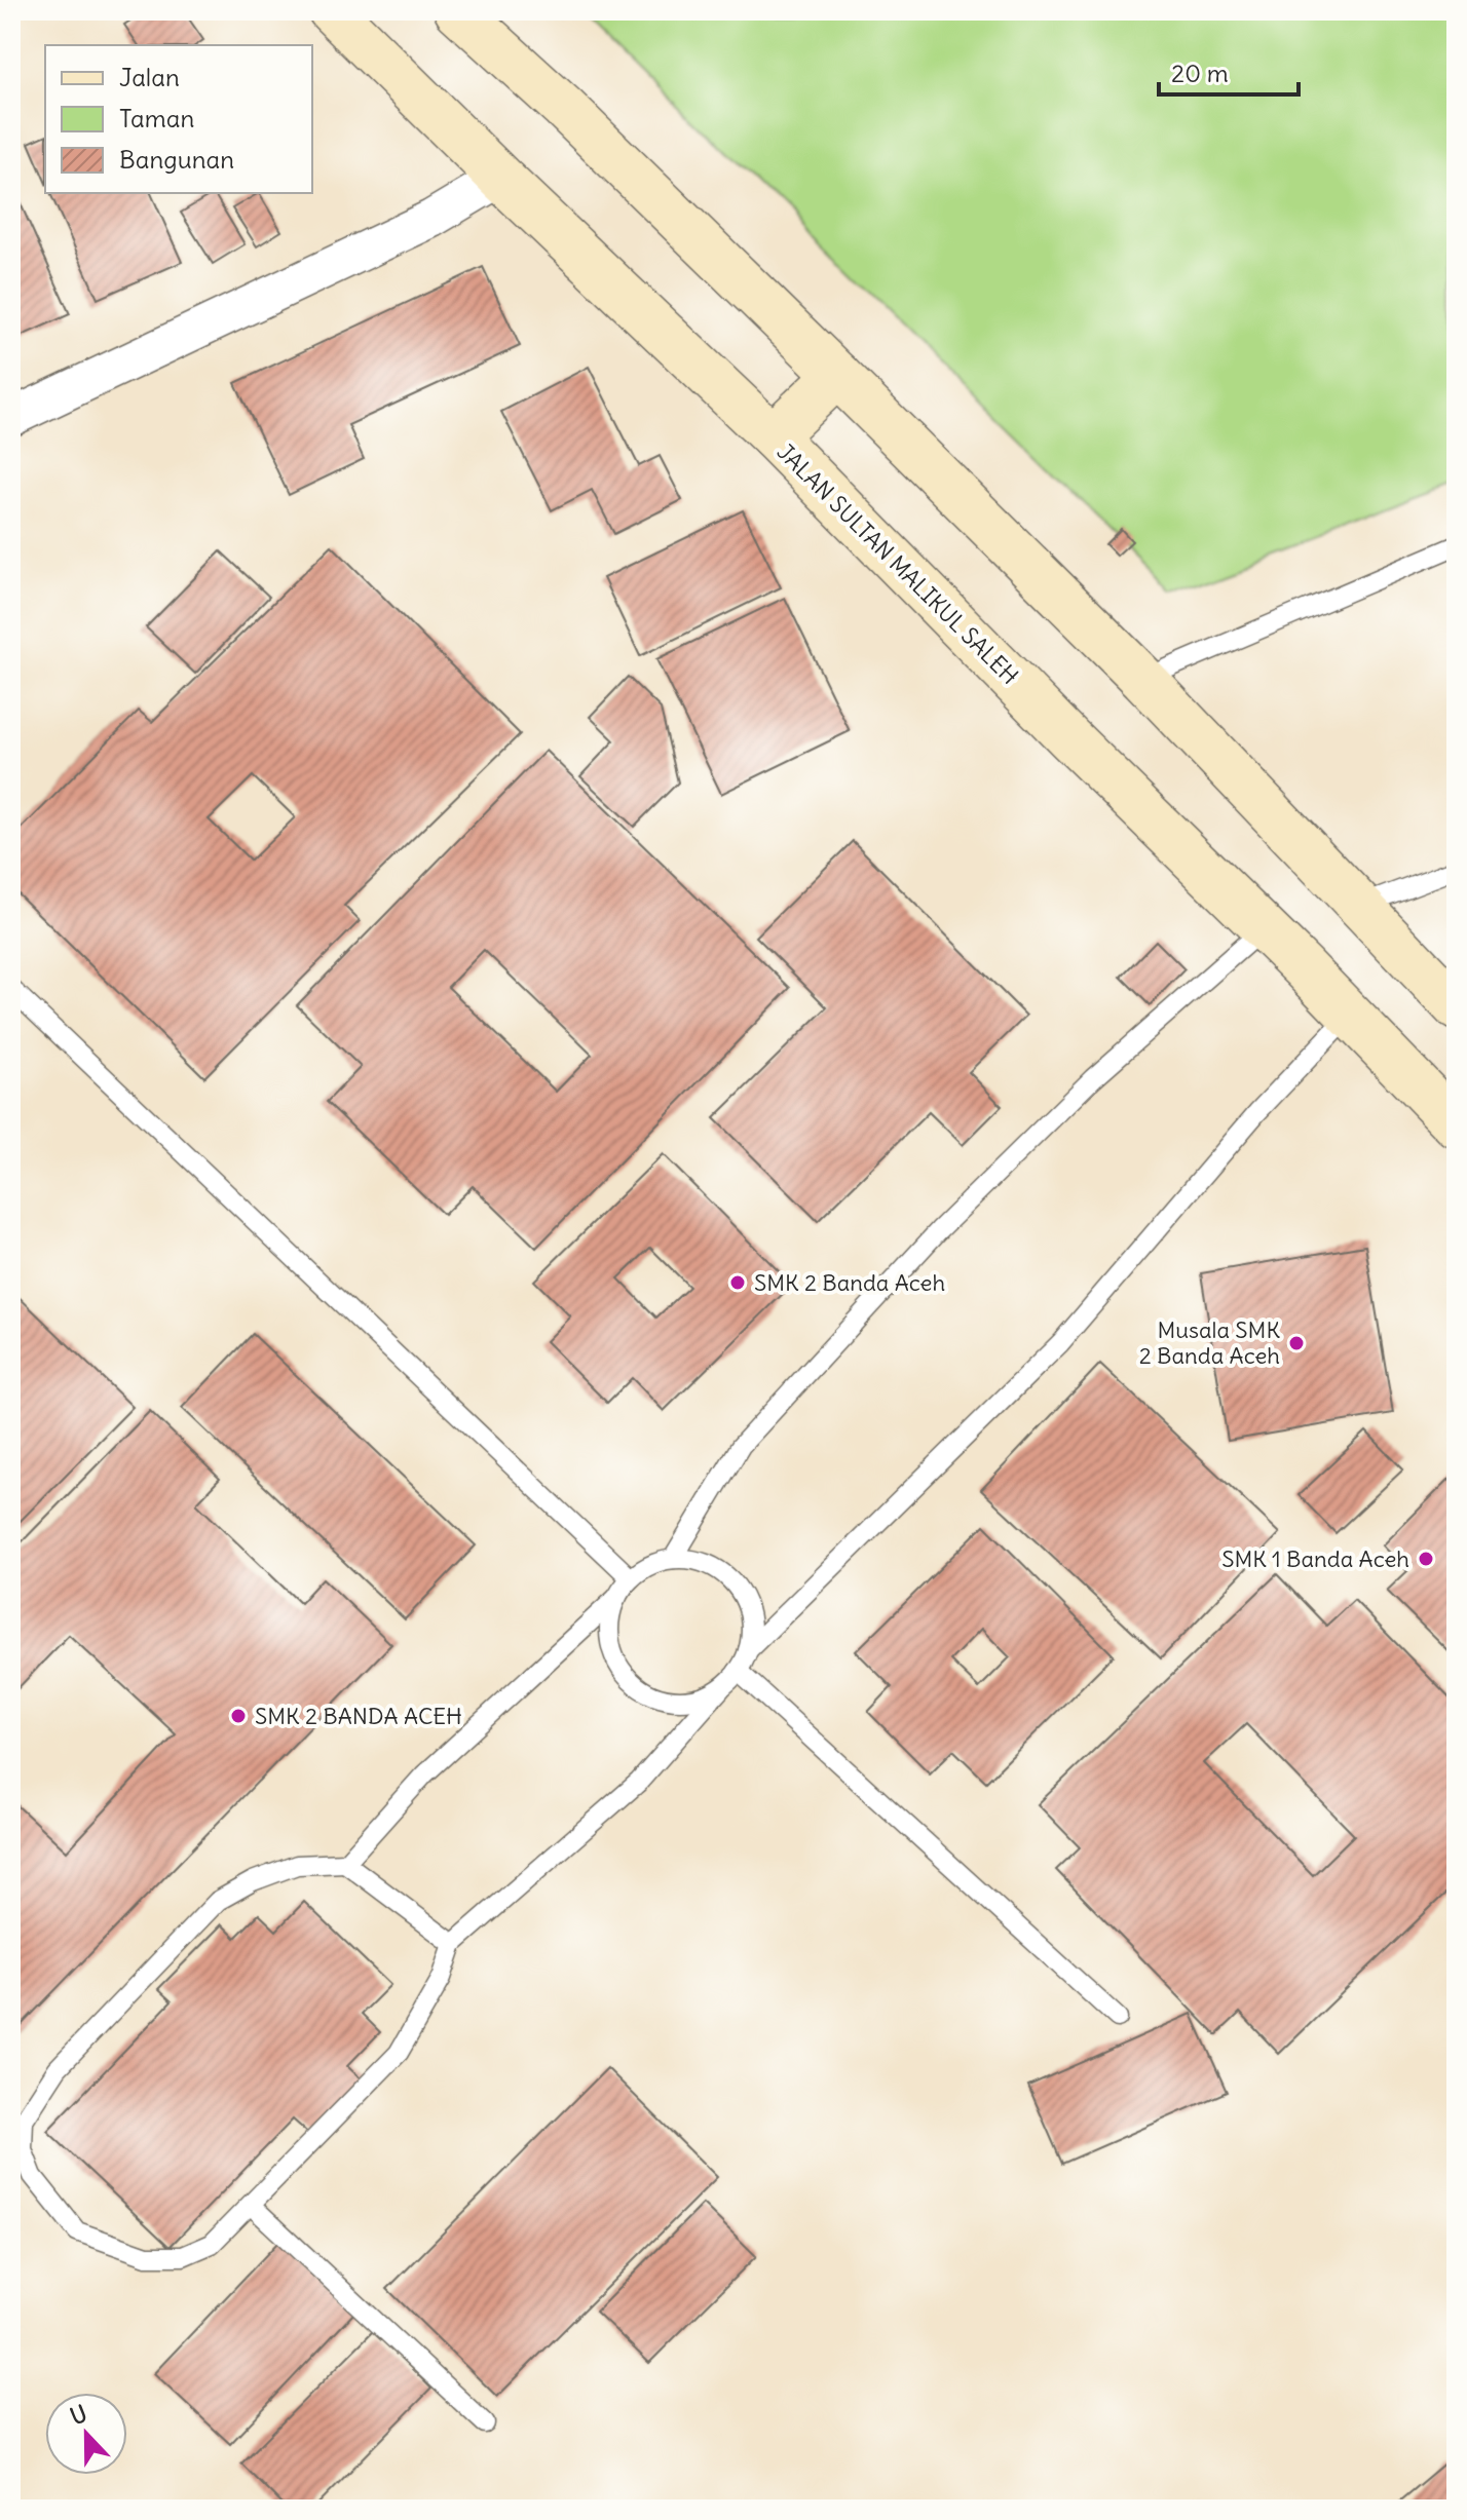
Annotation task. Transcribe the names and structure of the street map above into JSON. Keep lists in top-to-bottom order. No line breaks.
{"streets":{"main road":["JALAN SULTAN MALIKUL SALEH"]},"places":["SMK 2 Banda Aceh","Musala SMK 2 Banda Aceh","SMK 1 Banda Aceh","SMK 2 BANDA ACEH"],"legend":["Jalan","Taman","Bangunan"],"scale_bar":"20 m","north":"top"}
